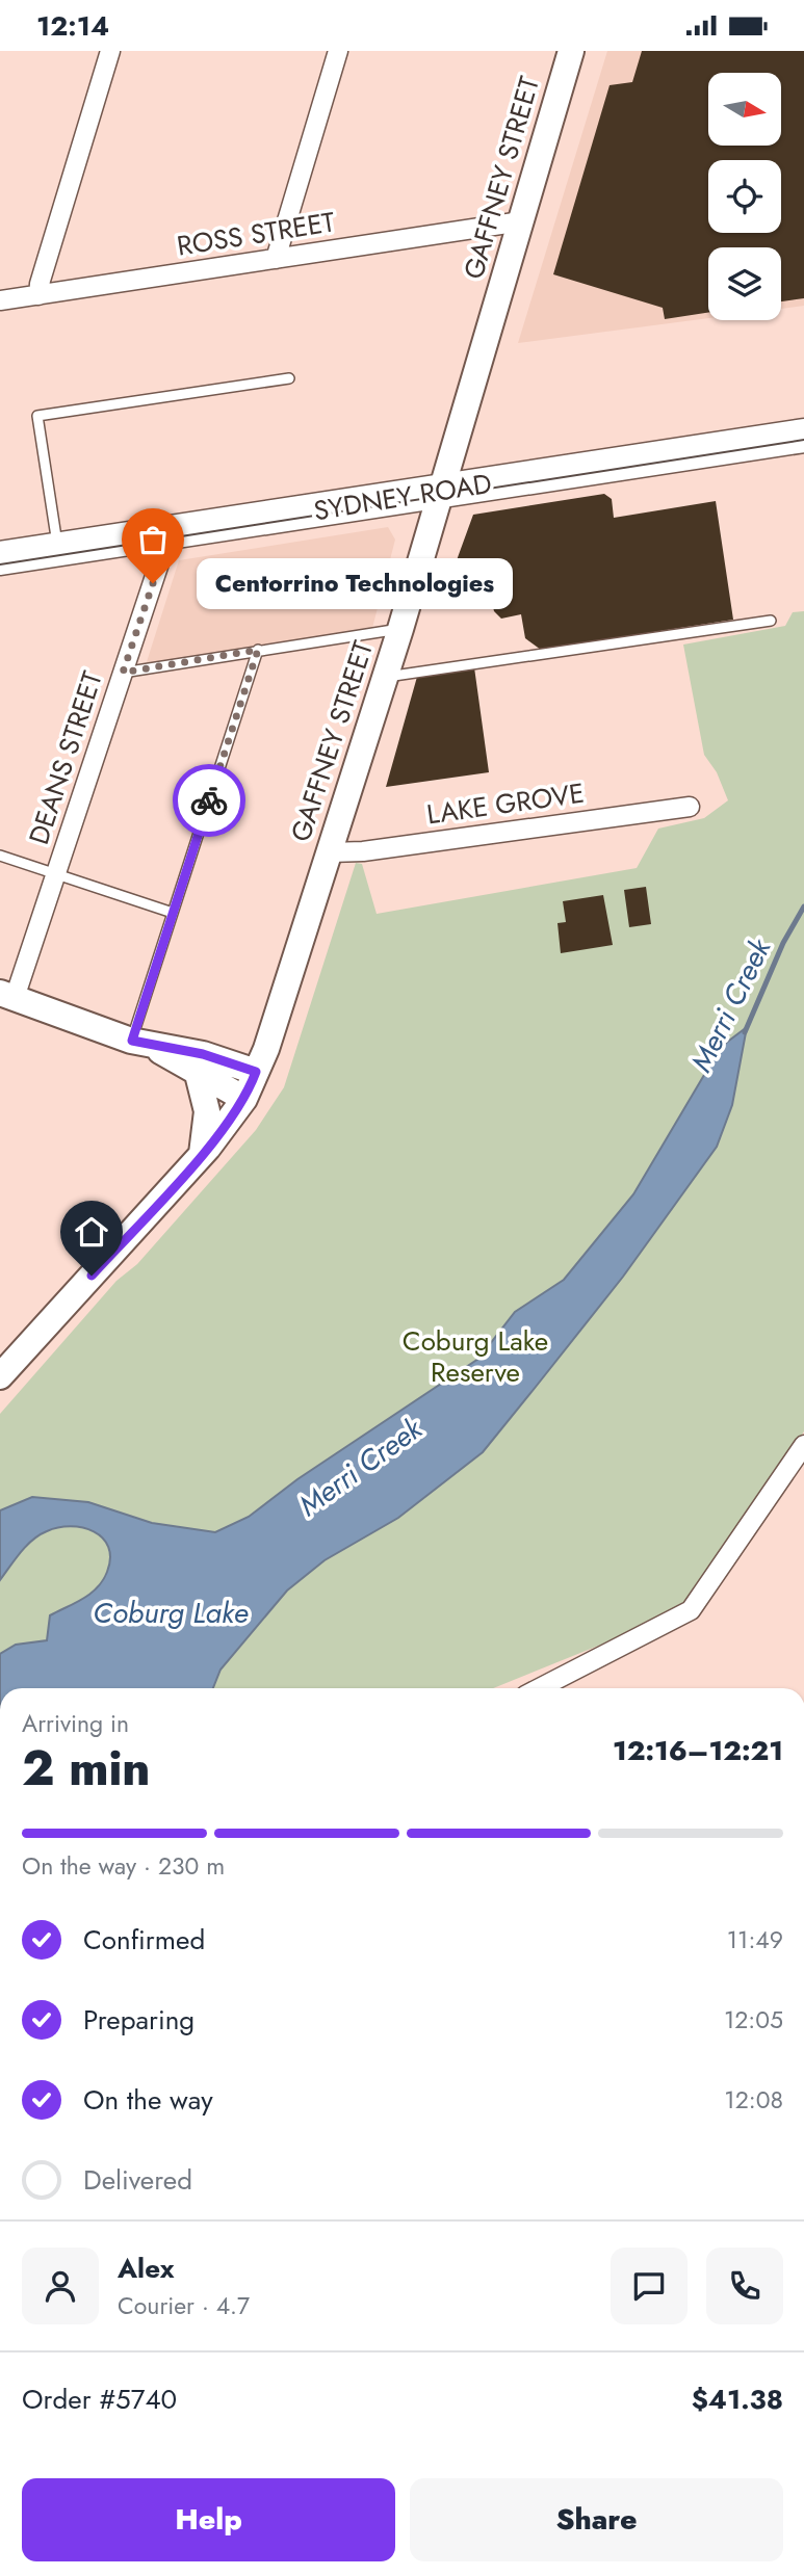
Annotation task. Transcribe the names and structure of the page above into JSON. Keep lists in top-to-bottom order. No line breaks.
{"streets":{"highway":["SYDNEY ROAD"],"main road":["GAFFNEY STREET"],"street":["ROSS STREET","DEANS STREET","LAKE GROVE"]},"crossings":[["GAFFNEY STREET","ROSS STREET"],["GAFFNEY STREET","SYDNEY ROAD"],["GAFFNEY STREET","LAKE GROVE"],["SYDNEY ROAD","DEANS STREET"]],"water":["Merri Creek","Coburg Lake"],"parks":["Coburg Lake Reserve"],"places":["Centorrino Technologies"],"north":"right","page":{"status":"12:14","bubble":"Centorrino Technologies","heading":["2 min","Arriving in","12:16–12:21"],"panel":["Alex","Courier · 4.7","Order #5740","$41.38"],"bar":"On the way · 230 m","list":[["Confirmed","11:49"],["Preparing","12:05"],["On the way","12:08"],"Delivered"],"buttons":["Help","Share"]}}
